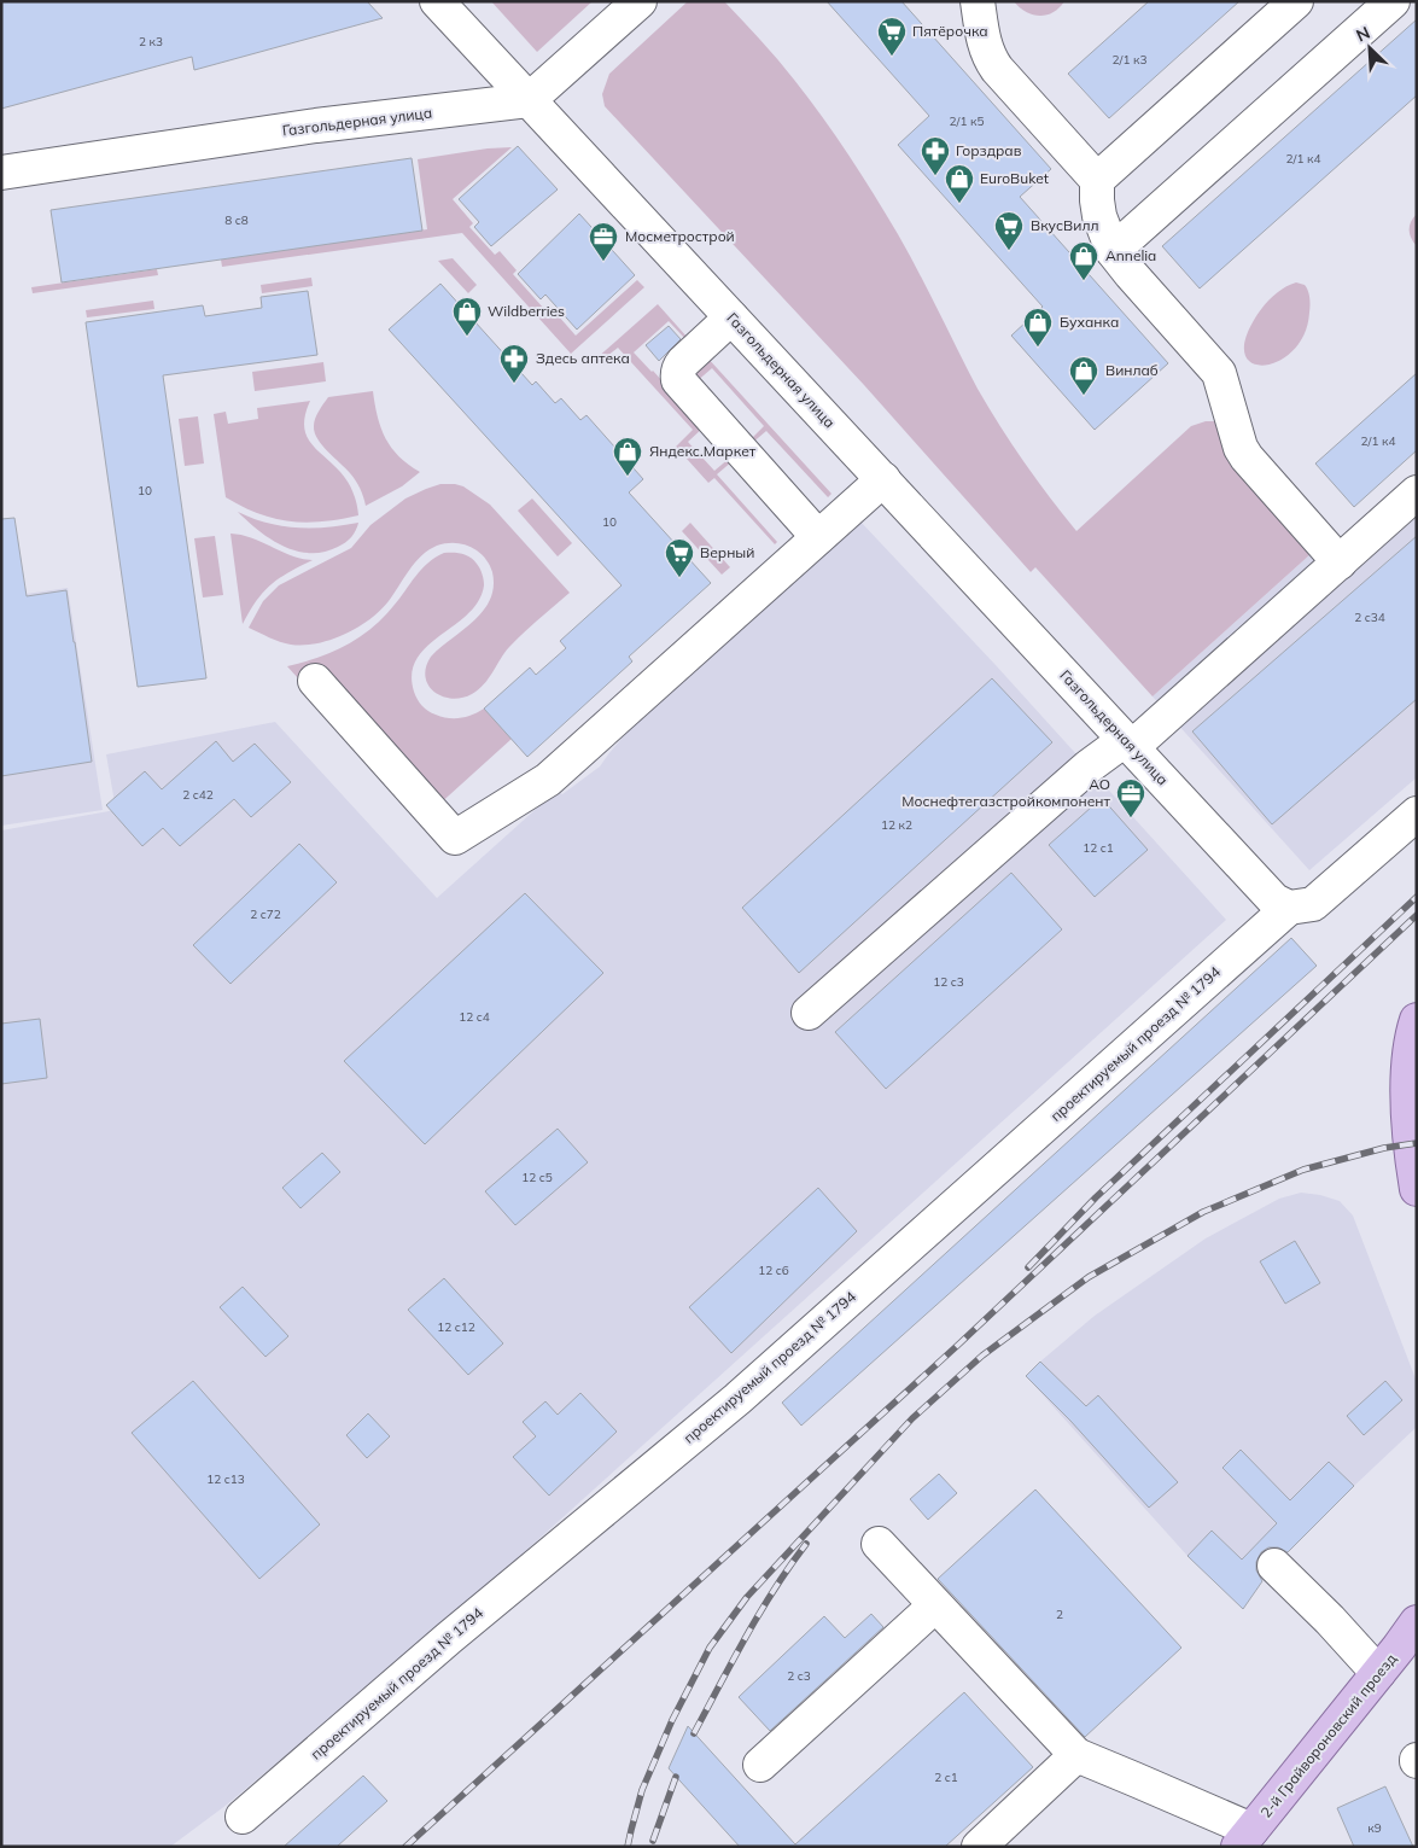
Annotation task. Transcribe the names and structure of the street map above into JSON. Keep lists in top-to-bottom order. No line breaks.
{"streets":{"main road":["2-й Грайвороновский проезд"],"street":["Газгольдерная улица","проектируемый проезд № 1794"]},"crossings":[["Газгольдерная улица","проектируемый проезд № 1794"]],"places":{"supermarket":["Пятёрочка","ВкусВилл","Верный"],"pharmacy":["Горздрав","Здесь аптека"],"shop":["EuroBuket","Annelia","Wildberries","Буханка","Винлаб","Яндекс.Маркет"],"office":["Мосметрострой","АО Моснефтегазстройкомпонент"]},"house_numbers":["2 к3","2/1 к3","2/1 к5","2/1 к4","8 с8","2/1 к4","10","10","2 с34","2 с42","12 к2","12 с1","2 с72","12 с3","12 с4","12 с5","12 с6","12 с12","12 с13","2","2 с3","2 с1","к9"],"north":"top left"}
